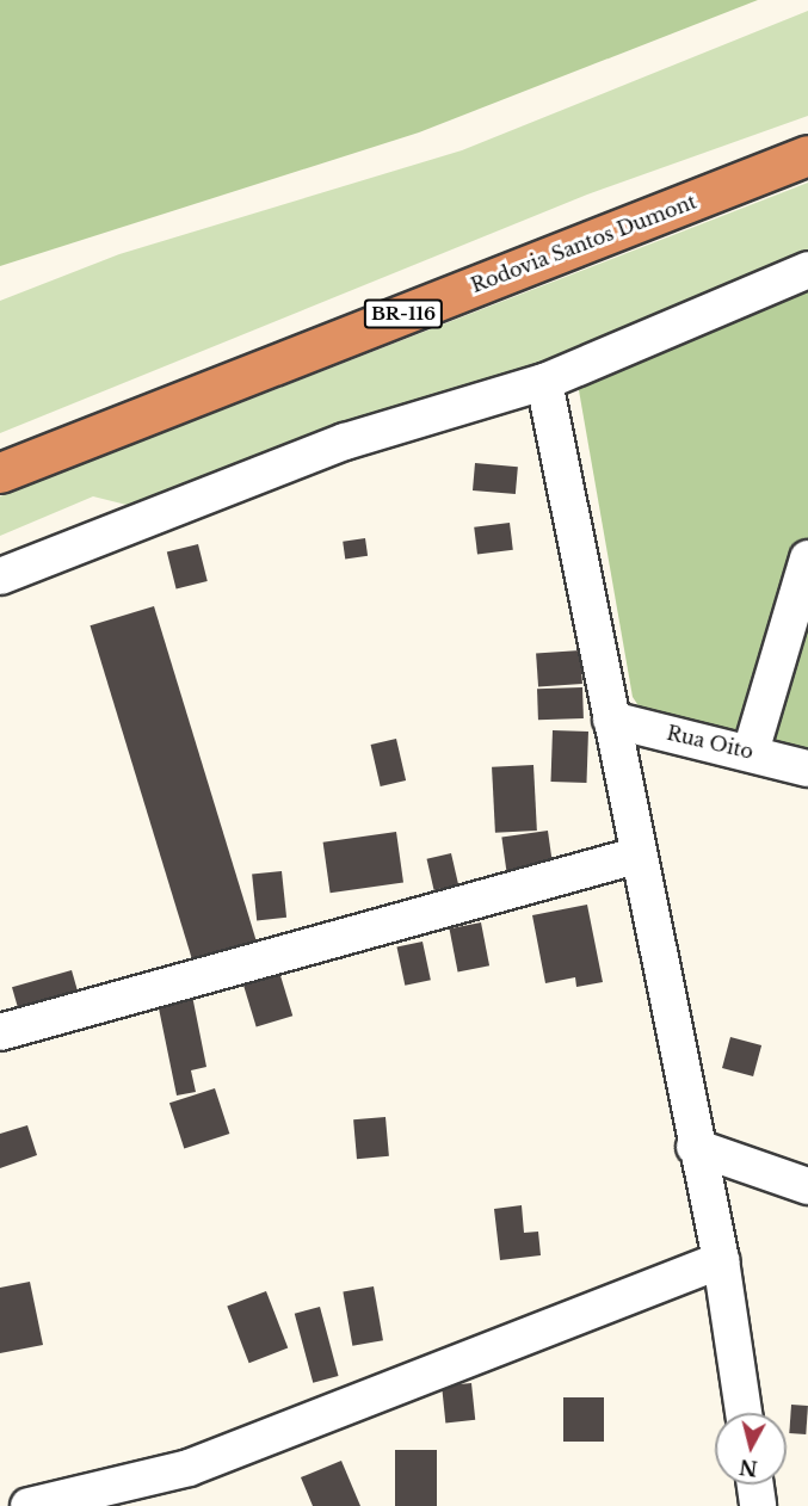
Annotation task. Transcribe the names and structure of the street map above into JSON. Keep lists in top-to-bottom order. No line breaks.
{"streets":{"highway":["Rodovia Santos Dumont","BR-116"],"street":["Rua Oito"]},"north":"bottom"}
